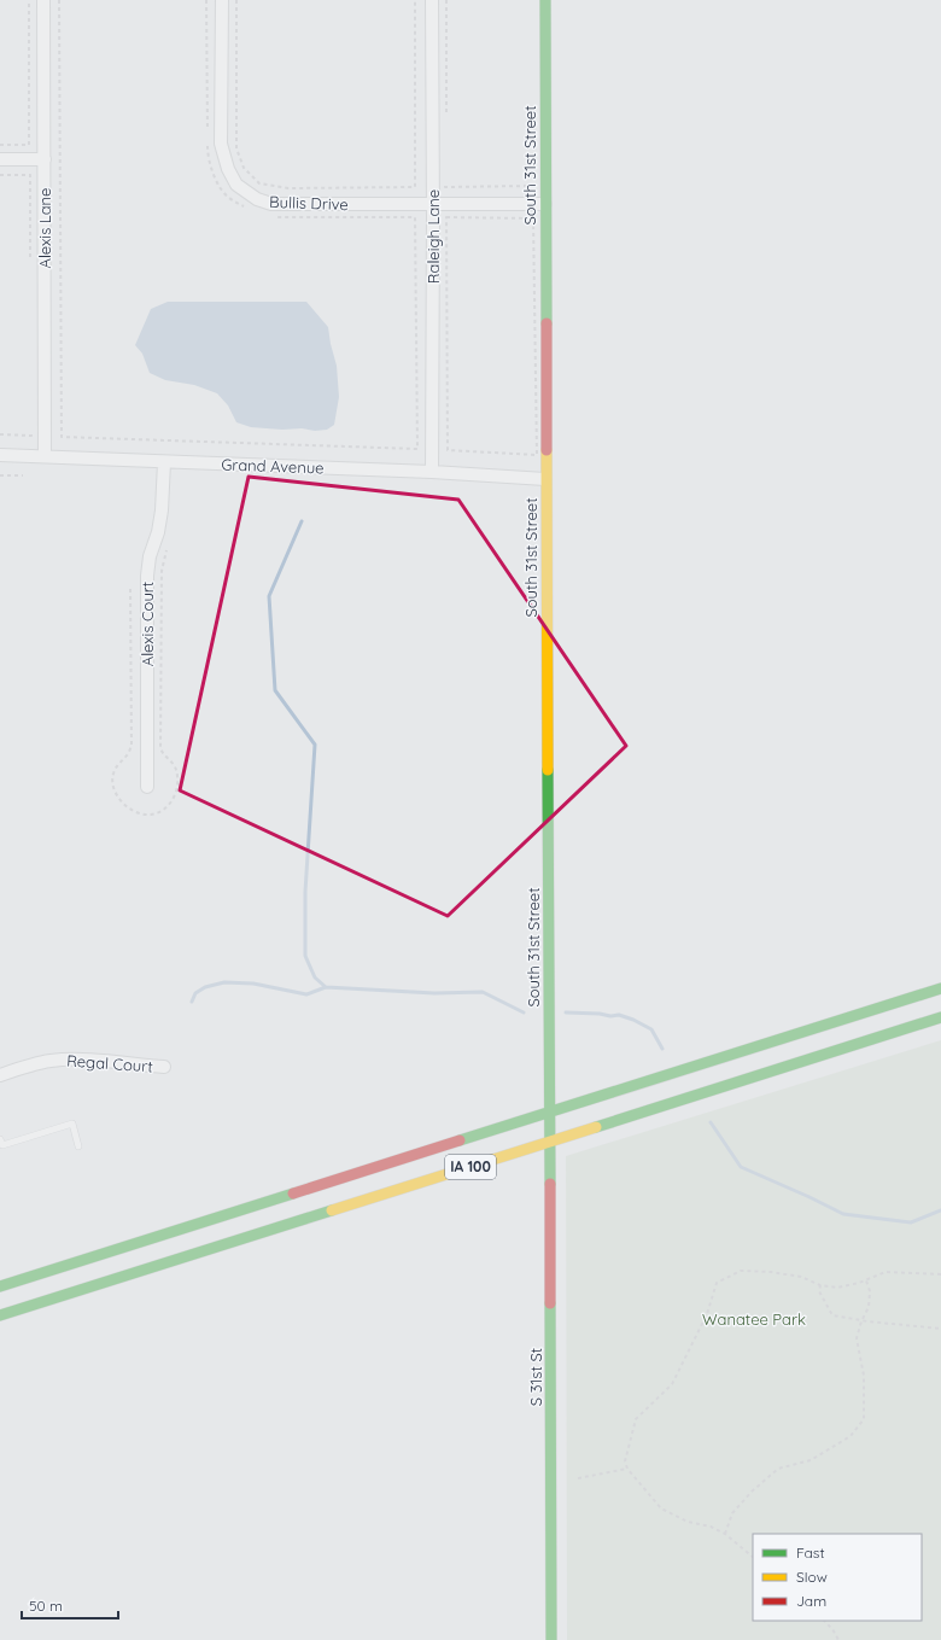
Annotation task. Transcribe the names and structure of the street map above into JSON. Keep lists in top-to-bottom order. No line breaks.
{"streets":{"main road":["South 31st Street","IA 100","S 31st St"],"street":["Bullis Drive","Alexis Lane","Raleigh Lane","Grand Avenue","Alexis Court","Regal Court"]},"crossings":[["South 31st Street","Bullis Drive"],["South 31st Street","Grand Avenue"],["South 31st Street","IA 100"],["South 31st Street","S 31st St"],["Bullis Drive","Raleigh Lane"],["Alexis Lane","Grand Avenue"],["Raleigh Lane","Grand Avenue"],["Grand Avenue","Alexis Court"],["IA 100","S 31st St"]],"parks":["Wanatee Park"],"legend":["Fast","Slow","Jam"],"scale_bar":"50 m"}
